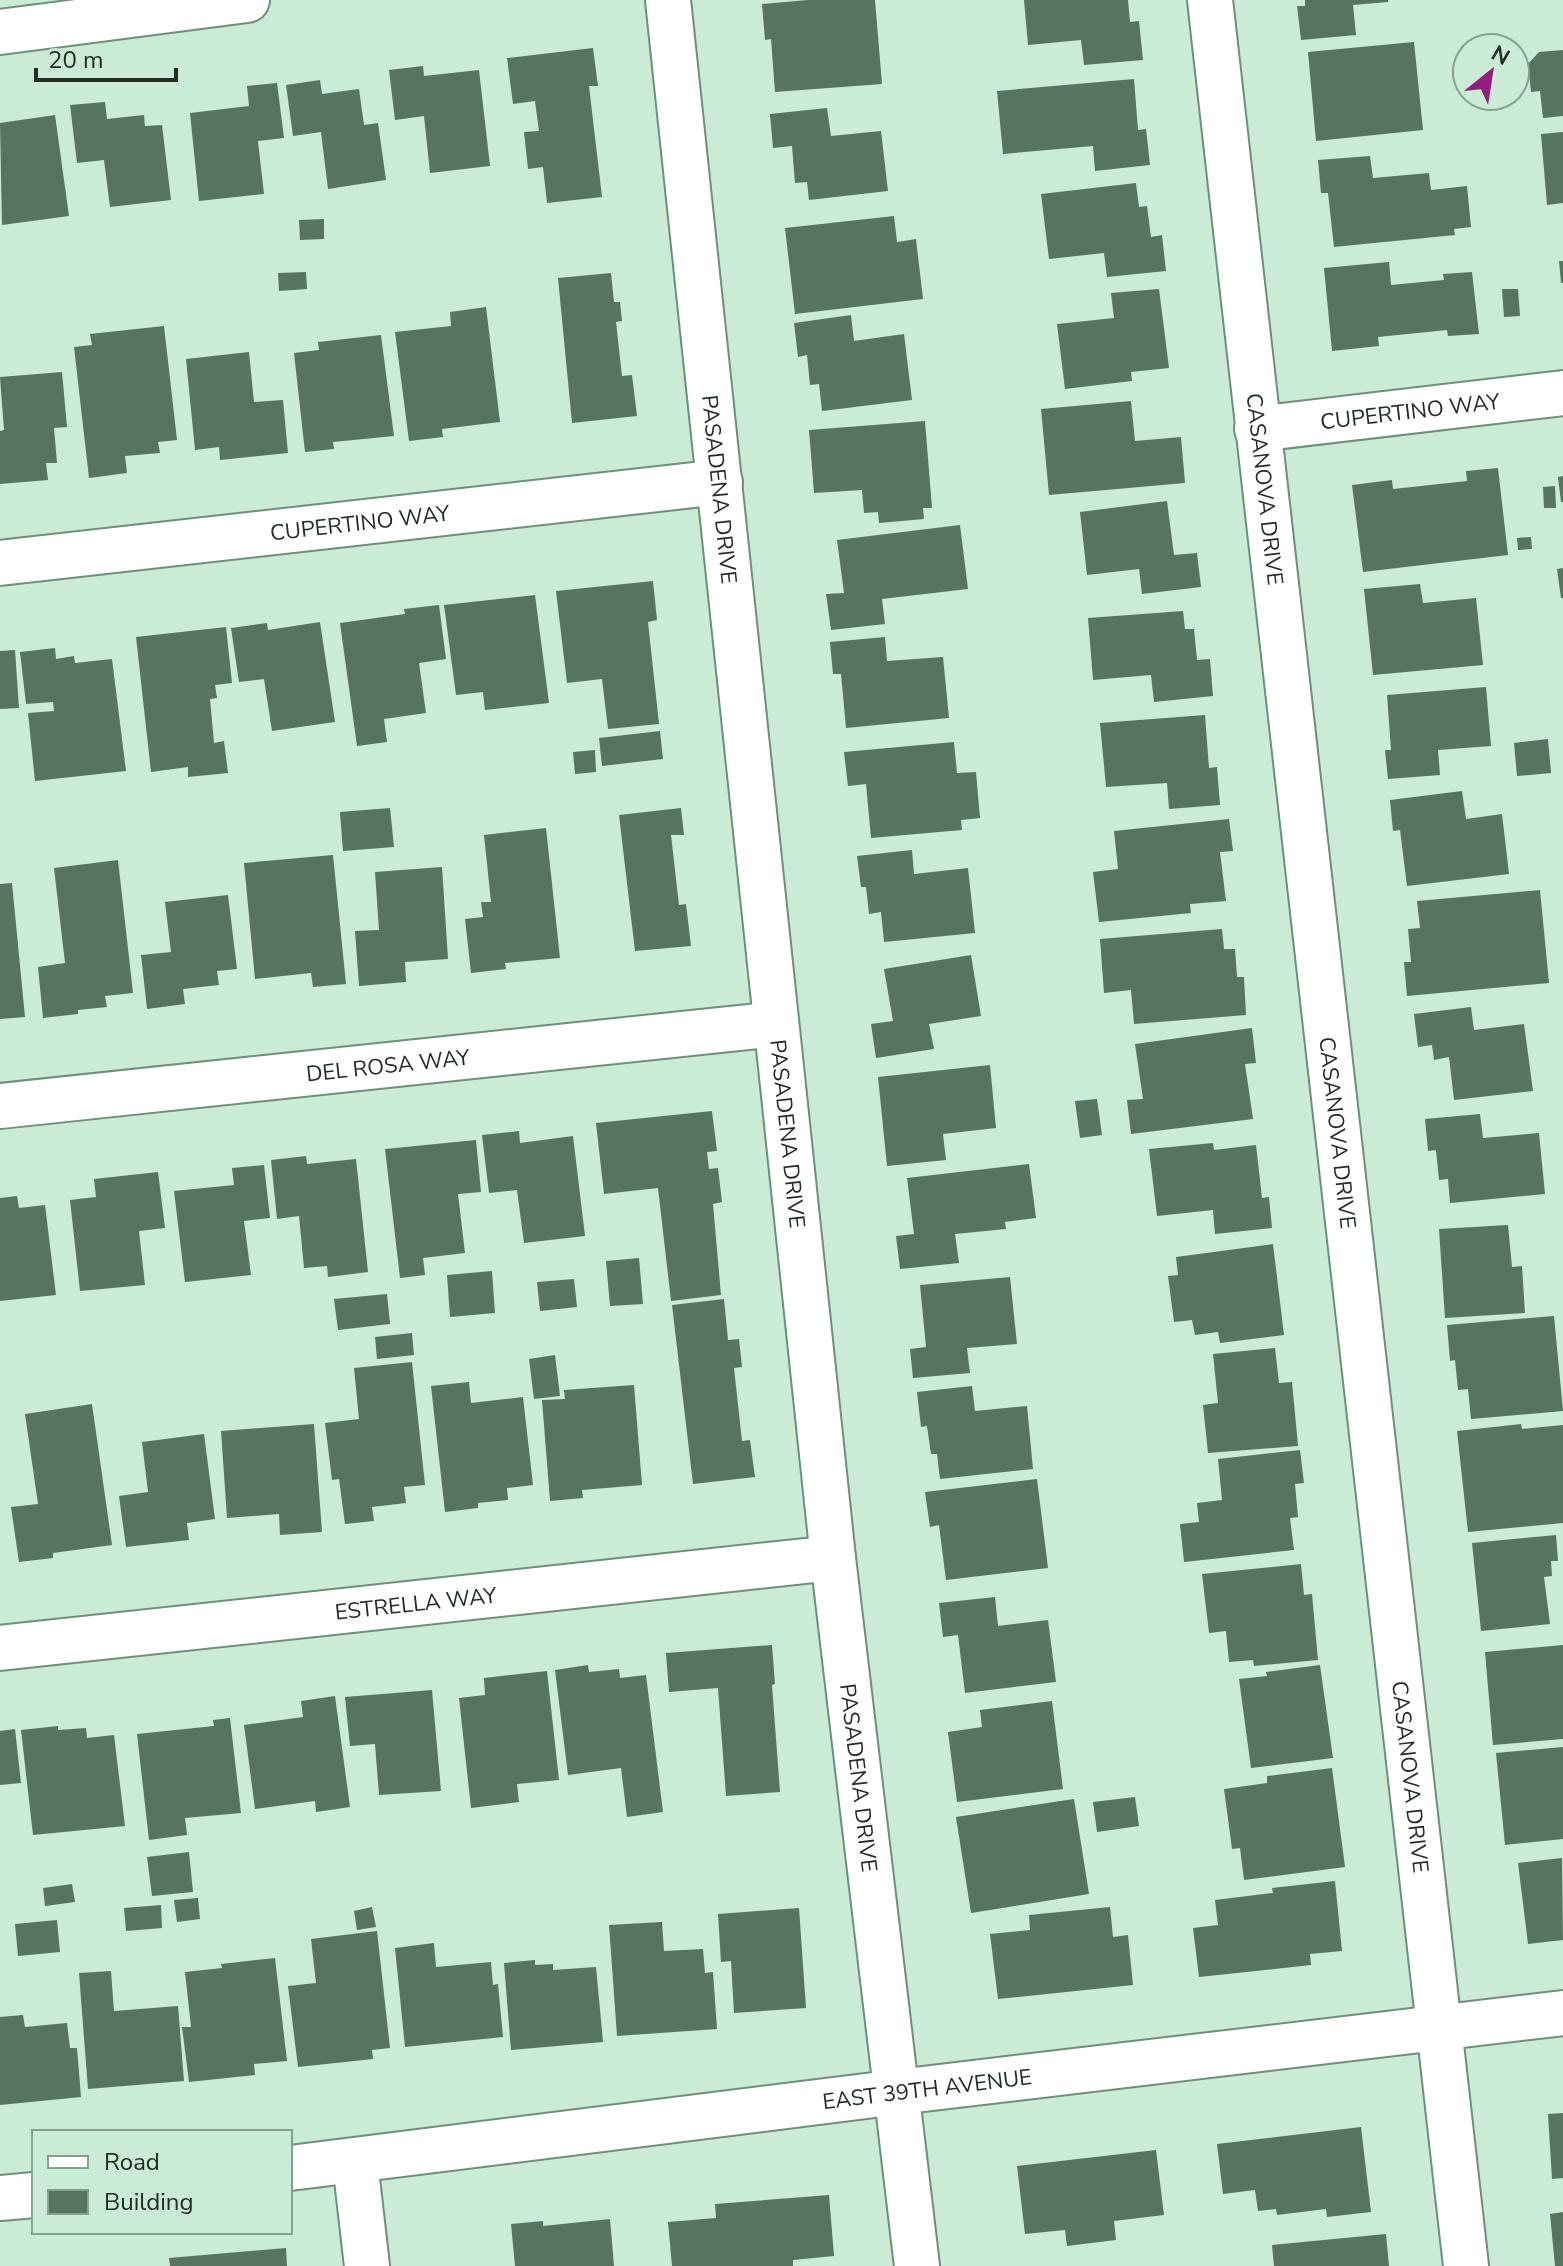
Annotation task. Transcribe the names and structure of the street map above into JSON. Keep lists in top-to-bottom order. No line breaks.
{"streets":{"street":["CUPERTINO WAY","PASADENA DRIVE","CASANOVA DRIVE","DEL ROSA WAY","ESTRELLA WAY","EAST 39TH AVENUE"]},"crossings":[["CUPERTINO WAY","PASADENA DRIVE"],["CUPERTINO WAY","CASANOVA DRIVE"],["PASADENA DRIVE","DEL ROSA WAY"],["PASADENA DRIVE","ESTRELLA WAY"],["PASADENA DRIVE","EAST 39TH AVENUE"],["CASANOVA DRIVE","EAST 39TH AVENUE"]],"legend":["Road","Building"],"scale_bar":"20 m","north":"top right"}
